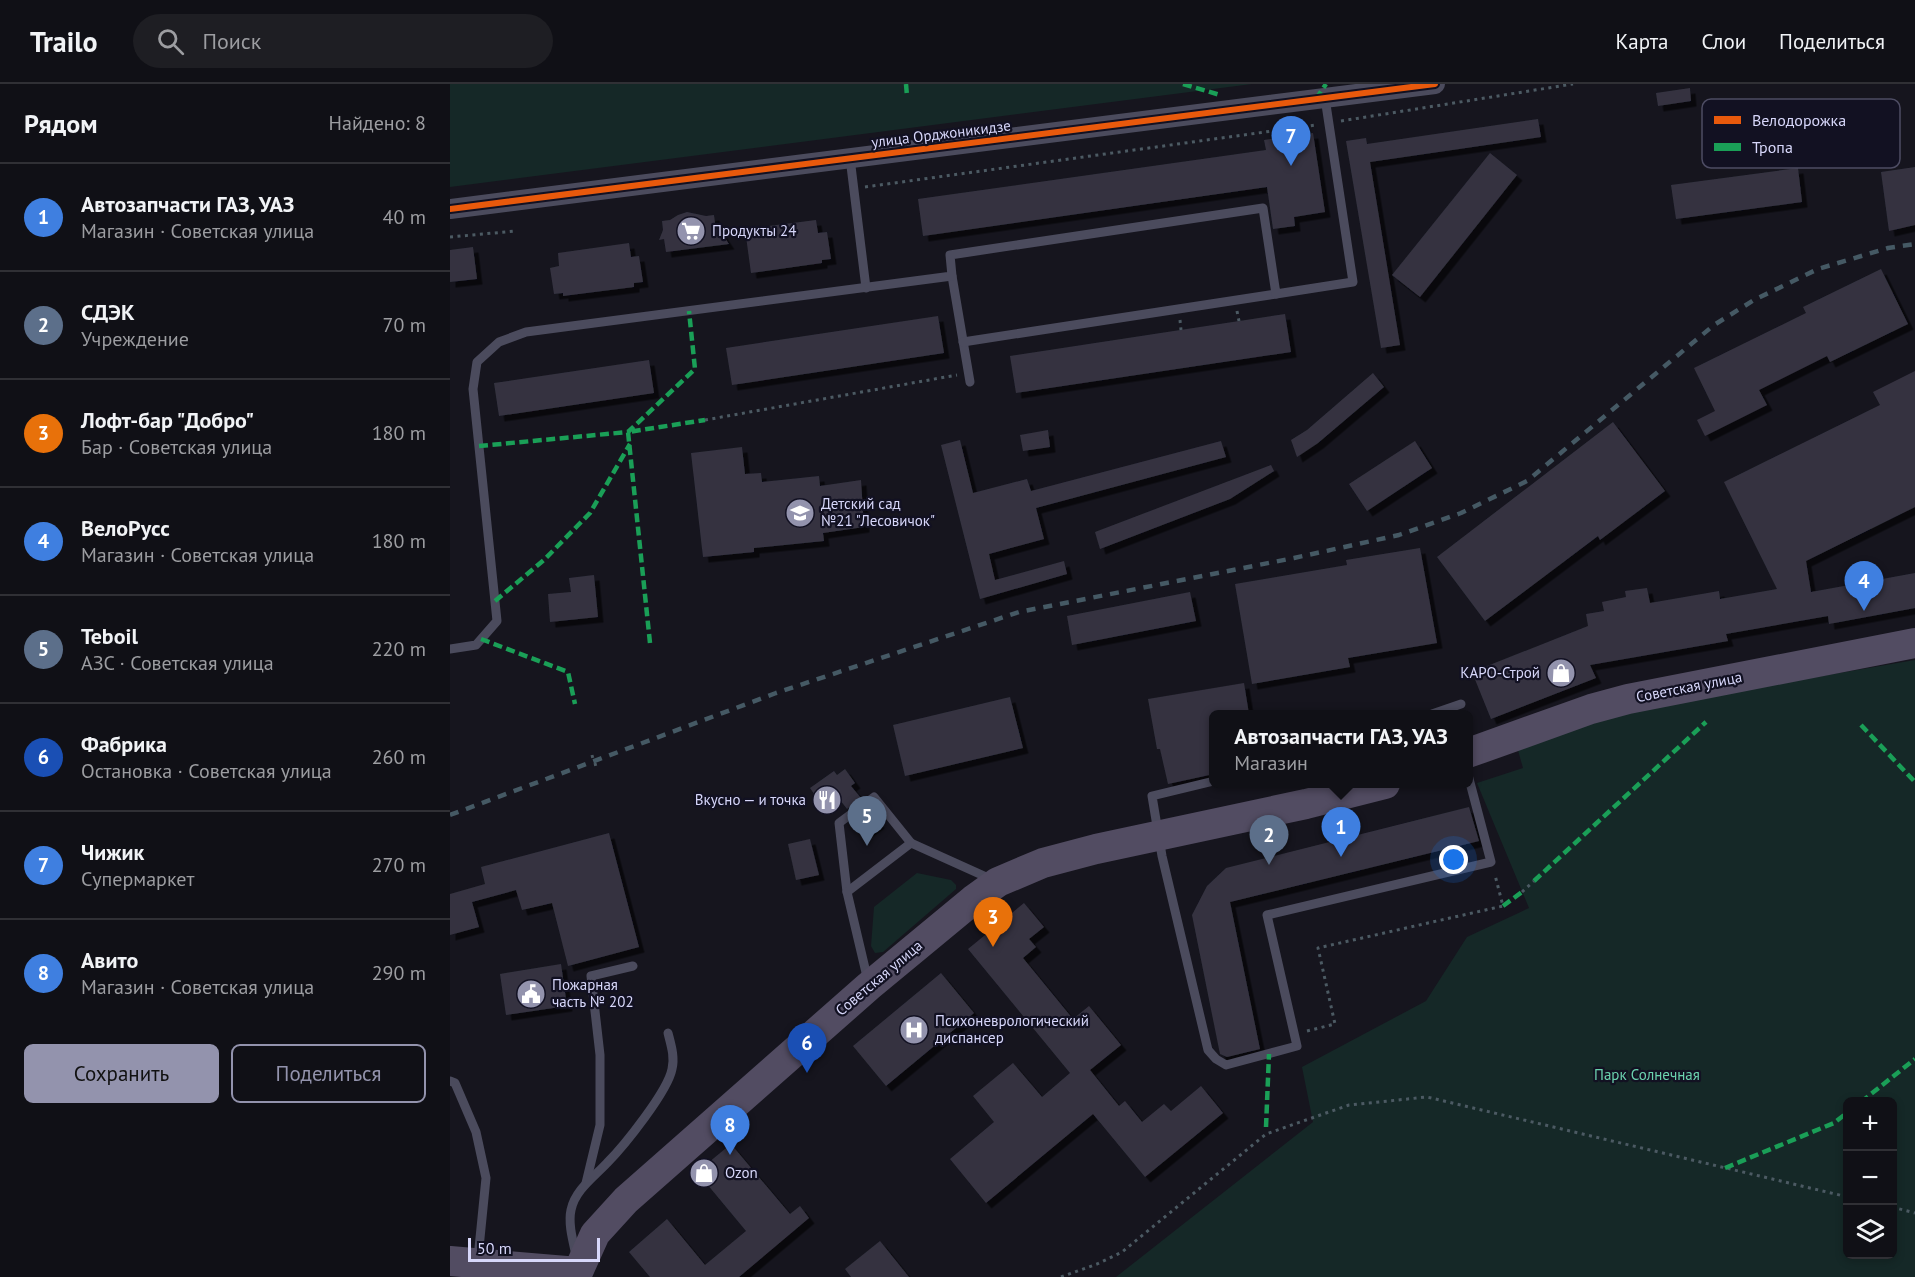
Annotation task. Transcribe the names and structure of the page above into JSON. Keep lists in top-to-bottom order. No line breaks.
{"streets":{"main road":["Советская улица"],"street":["улица Орджоникидзе"]},"parks":["Парк Солнечная"],"places":{"supermarket":["Продукты 24"],"school or university":["Детский сад №21 \"Лесовичок\""],"shop":["КАРО-Строй","Ozon"],"restaurant":["Вкусно — и точка"],"public building":["Пожарная часть № 202"],"hospital":["Психоневрологический диспансер"]},"legend":["Велодорожка","Тропа"],"scale_bar":"50 m","page":{"header":"Trailo","search":"Поиск","nav":["Карта","Слои","Поделиться"],"heading":["Рядом","Найдено: 8"],"pins":["7","4","5","1","2","3","6","8"],"list":[{"mark":"1","name":"Автозапчасти ГАЗ, УАЗ","note":"Магазин · Советская улица","value":"40 m"},{"mark":"2","name":"СДЭК","note":"Учреждение","value":"70 m"},{"mark":"3","name":"Лофт-бар \"Добро\"","note":"Бар · Советская улица","value":"180 m"},{"mark":"4","name":"ВелоРусс","note":"Магазин · Советская улица","value":"180 m"},{"mark":"5","name":"Teboil","note":"АЗС · Советская улица","value":"220 m"},{"mark":"6","name":"Фабрика","note":"Остановка · Советская улица","value":"260 m"},{"mark":"7","name":"Чижик","note":"Супермаркет","value":"270 m"},{"mark":"8","name":"Авито","note":"Магазин · Советская улица","value":"290 m"}],"popup":["Автозапчасти ГАЗ, УАЗ","Магазин"],"buttons":["Сохранить","Поделиться"],"map_buttons":["+","−"],"scale":"50 m"}}
